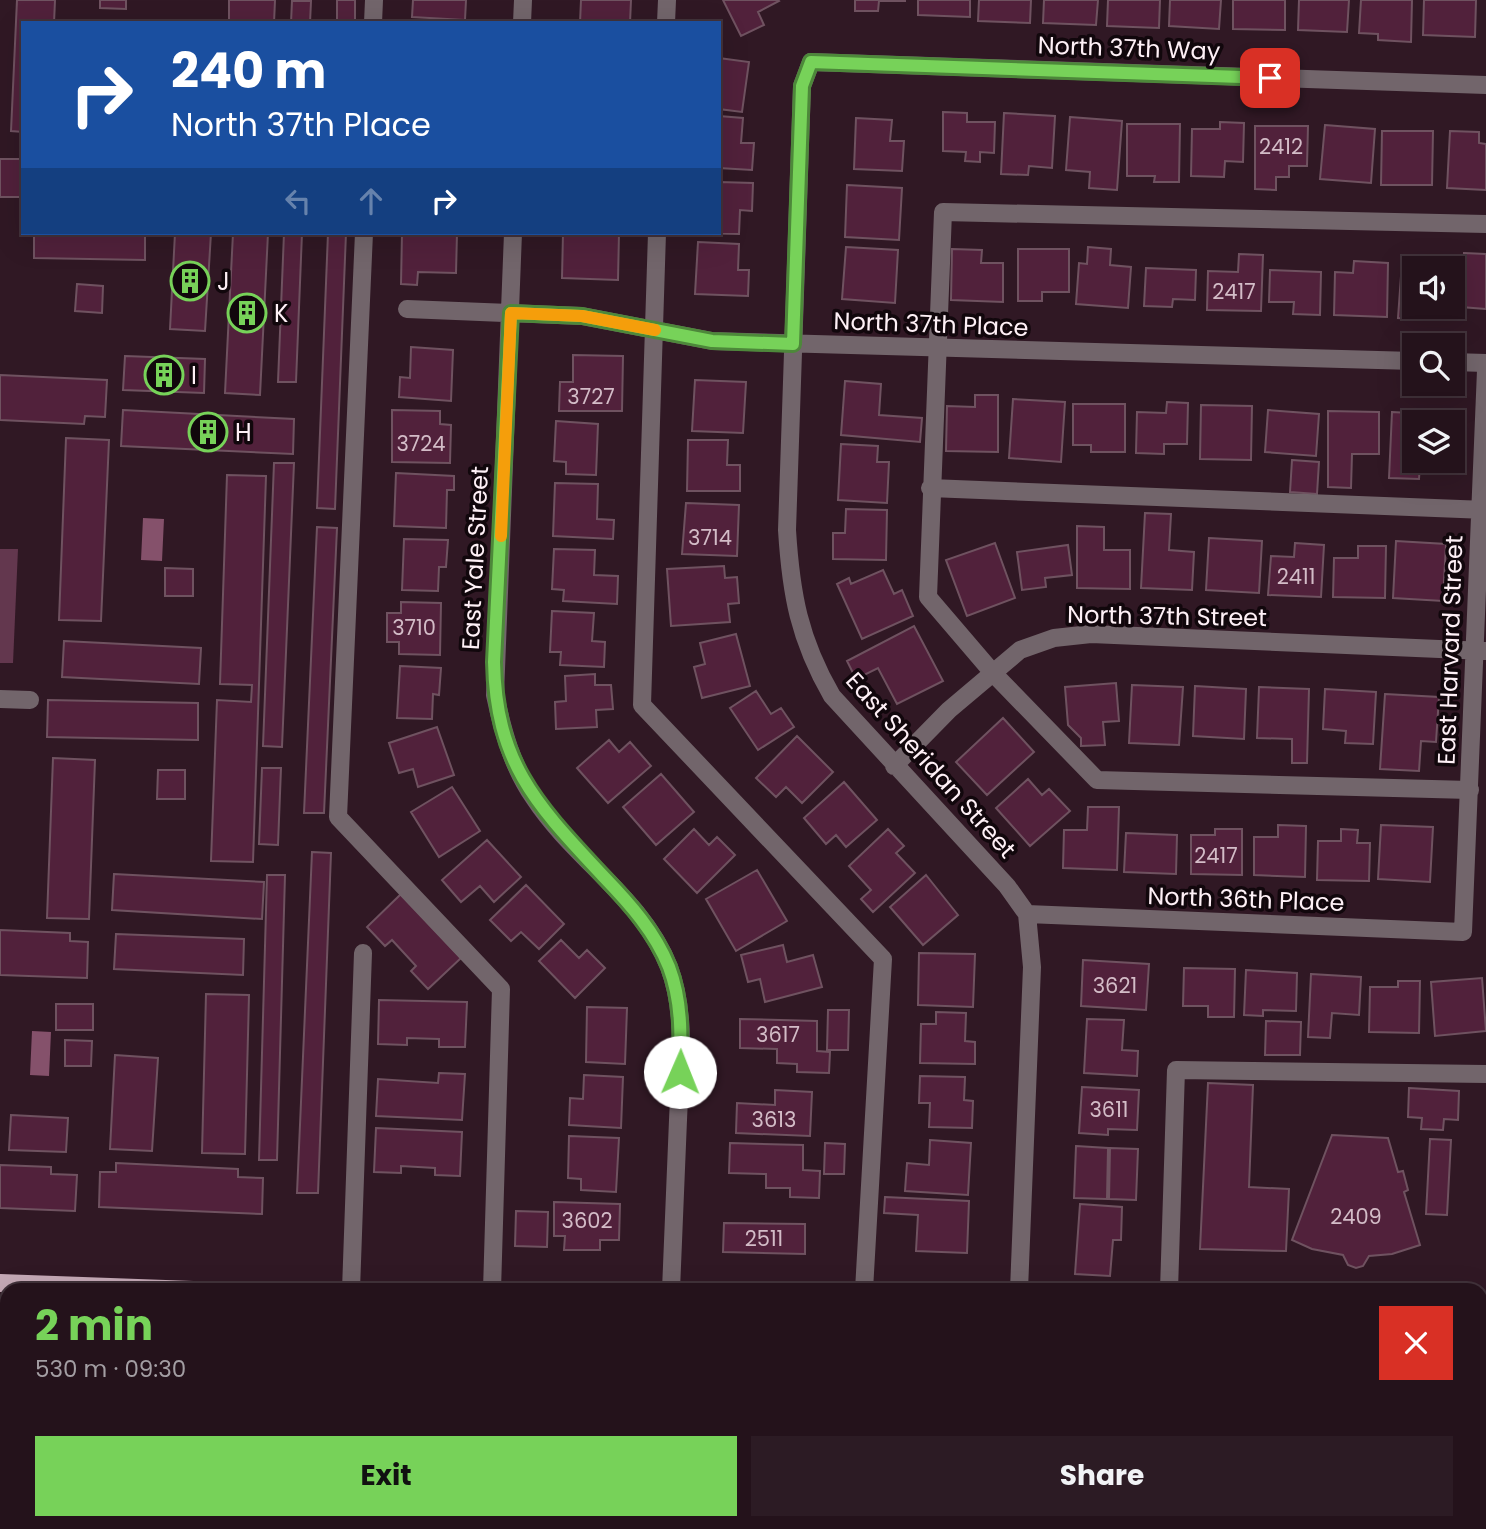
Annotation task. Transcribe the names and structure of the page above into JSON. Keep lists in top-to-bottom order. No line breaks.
{"streets":{"street":["North 37th Way","North 37th Place","East Yale Street","North 37th Street","East Harvard Street","East Sheridan Street","North 36th Place"]},"crossings":[["North 37th Way","East Sheridan Street"],["North 37th Place","East Yale Street"],["North 37th Place","East Sheridan Street"],["North 37th Street","East Harvard Street"],["North 37th Street","East Sheridan Street"],["East Harvard Street","North 36th Place"],["East Sheridan Street","North 36th Place"]],"places":{"building":["J","K","I","H"]},"house_numbers":["2412","2417","3727","3724","3714","2411","3710","2417","3621","3617","3611","3613","2409","3602","2511"],"page":{"turn":["240 m","North 37th Place"],"heading":["2 min","530 m · 09:30"],"buttons":["Exit","Share"]}}
